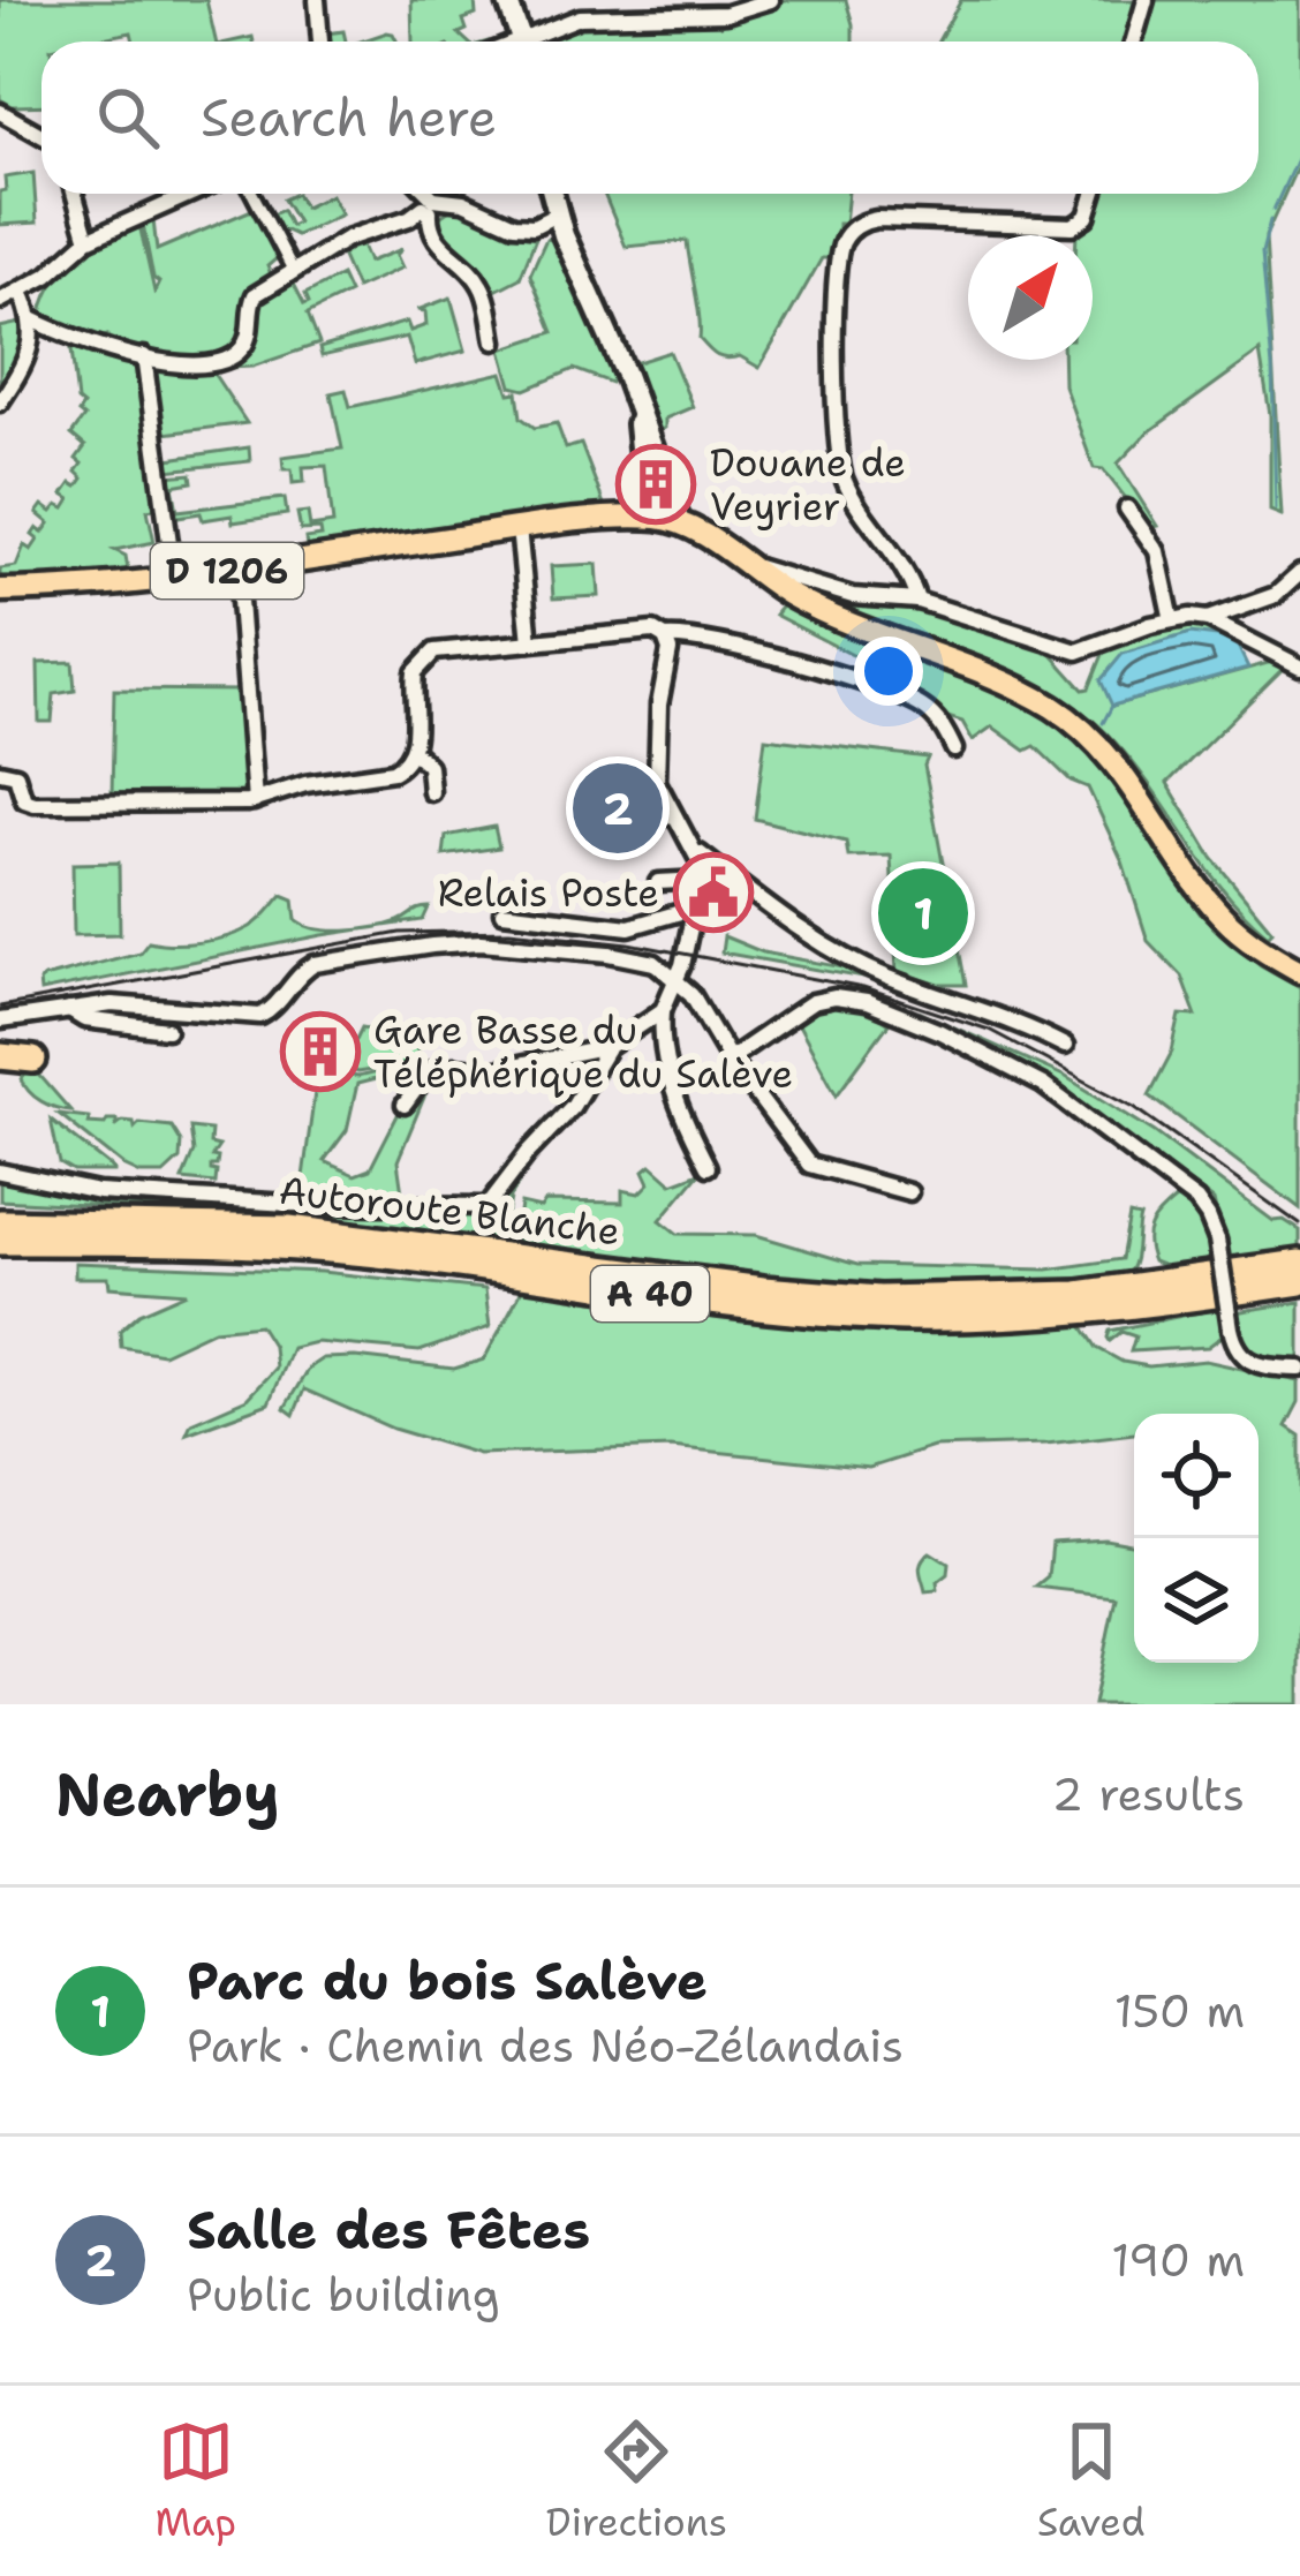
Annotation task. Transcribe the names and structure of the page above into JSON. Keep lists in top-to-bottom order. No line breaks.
{"streets":{"highway":["Autoroute Blanche","A 40"],"main road":["D 1206"]},"places":{"building":["Douane de Veyrier","Gare Basse du Téléphérique du Salève"],"public building":["Relais Poste"]},"north":"top right","page":{"search":"Search here","pins":["2","1"],"heading":["Nearby","2 results"],"list":[{"mark":"1","name":"Parc du bois Salève","note":"Park · Chemin des Néo-Zélandais","value":"150 m"},{"mark":"2","name":"Salle des Fêtes","note":"Public building","value":"190 m"}],"nav":["Map","Directions","Saved"]}}
